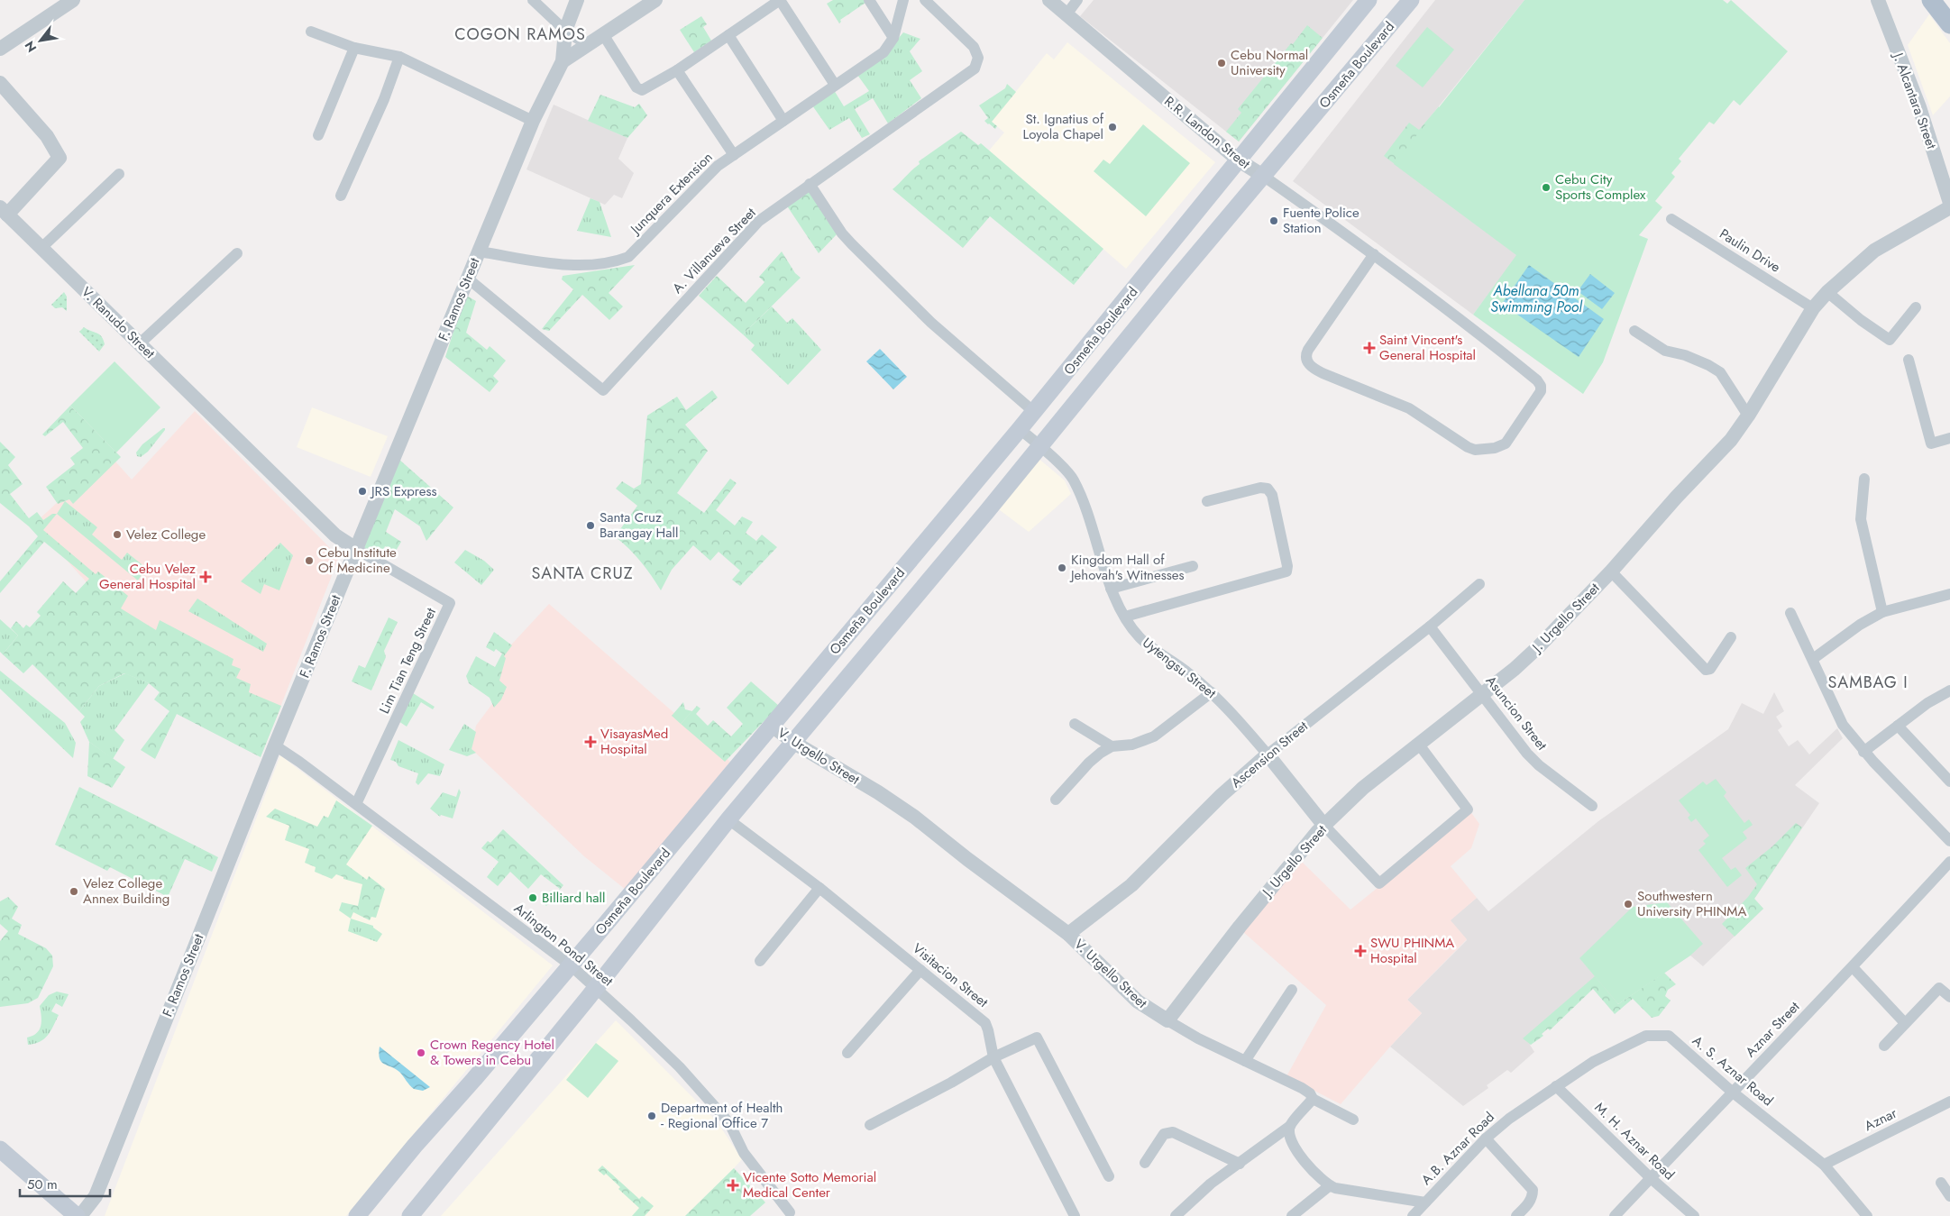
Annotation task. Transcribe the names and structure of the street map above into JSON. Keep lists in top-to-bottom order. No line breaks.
{"streets":{"main road":["Osmeña Boulevard"],"street":["J. Alcantara Street","R.R. Landon Street","Junquera Extension","A. Villanueva Street","Paulin Drive","F. Ramos Street","V. Ranudo Street","J. Urgello Street","Lim Tian Teng Street","Uytengsu Street","Asuncion Street","Ascension Street","V. Urgello Street","Arlington Pond Street","Visitacion Street","Aznar Street","A. S. Aznar Road","Aznar","M. H. Aznar Road","A.B. Aznar Road"]},"crossings":[["Osmeña Boulevard","R.R. Landon Street"],["Osmeña Boulevard","Uytengsu Street"],["Osmeña Boulevard","V. Urgello Street"],["Osmeña Boulevard","Arlington Pond Street"],["Osmeña Boulevard","Visitacion Street"],["Junquera Extension","F. Ramos Street"],["A. Villanueva Street","F. Ramos Street"],["Paulin Drive","J. Urgello Street"],["F. Ramos Street","V. Ranudo Street"],["F. Ramos Street","Lim Tian Teng Street"],["F. Ramos Street","Arlington Pond Street"],["V. Ranudo Street","Lim Tian Teng Street"],["J. Urgello Street","Uytengsu Street"],["J. Urgello Street","Asuncion Street"],["J. Urgello Street","V. Urgello Street"],["Lim Tian Teng Street","Arlington Pond Street"],["Uytengsu Street","Ascension Street"],["Asuncion Street","Ascension Street"],["Ascension Street","V. Urgello Street"],["Aznar Street","A. S. Aznar Road"],["Aznar Street","M. H. Aznar Road"],["A. S. Aznar Road","Aznar"],["A. S. Aznar Road","M. H. Aznar Road"],["A. S. Aznar Road","A.B. Aznar Road"],["M. H. Aznar Road","A.B. Aznar Road"]],"districts":["COGON RAMOS","SANTA CRUZ","SAMBAG I"],"water":["Abellana 50m Swimming Pool"],"places":{"other":["Cebu Normal University","St. Ignatius of Loyola Chapel","Cebu City Sports Complex","Fuente Police Station","JRS Express","Santa Cruz Barangay Hall","Velez College","Cebu Institute Of Medicine","Kingdom Hall of Jehovah's Witnesses","Velez College Annex Building","Billiard hall","Southwestern University PHINMA","Crown Regency Hotel & Towers in Cebu","Department of Health - Regional Office 7"],"health":["Saint Vincent's General Hospital","Cebu Velez General Hospital","VisayasMed Hospital","SWU PHINMA Hospital","Vicente Sotto Memorial Medical Center"]},"scale_bar":"50 m","north":"bottom left"}
